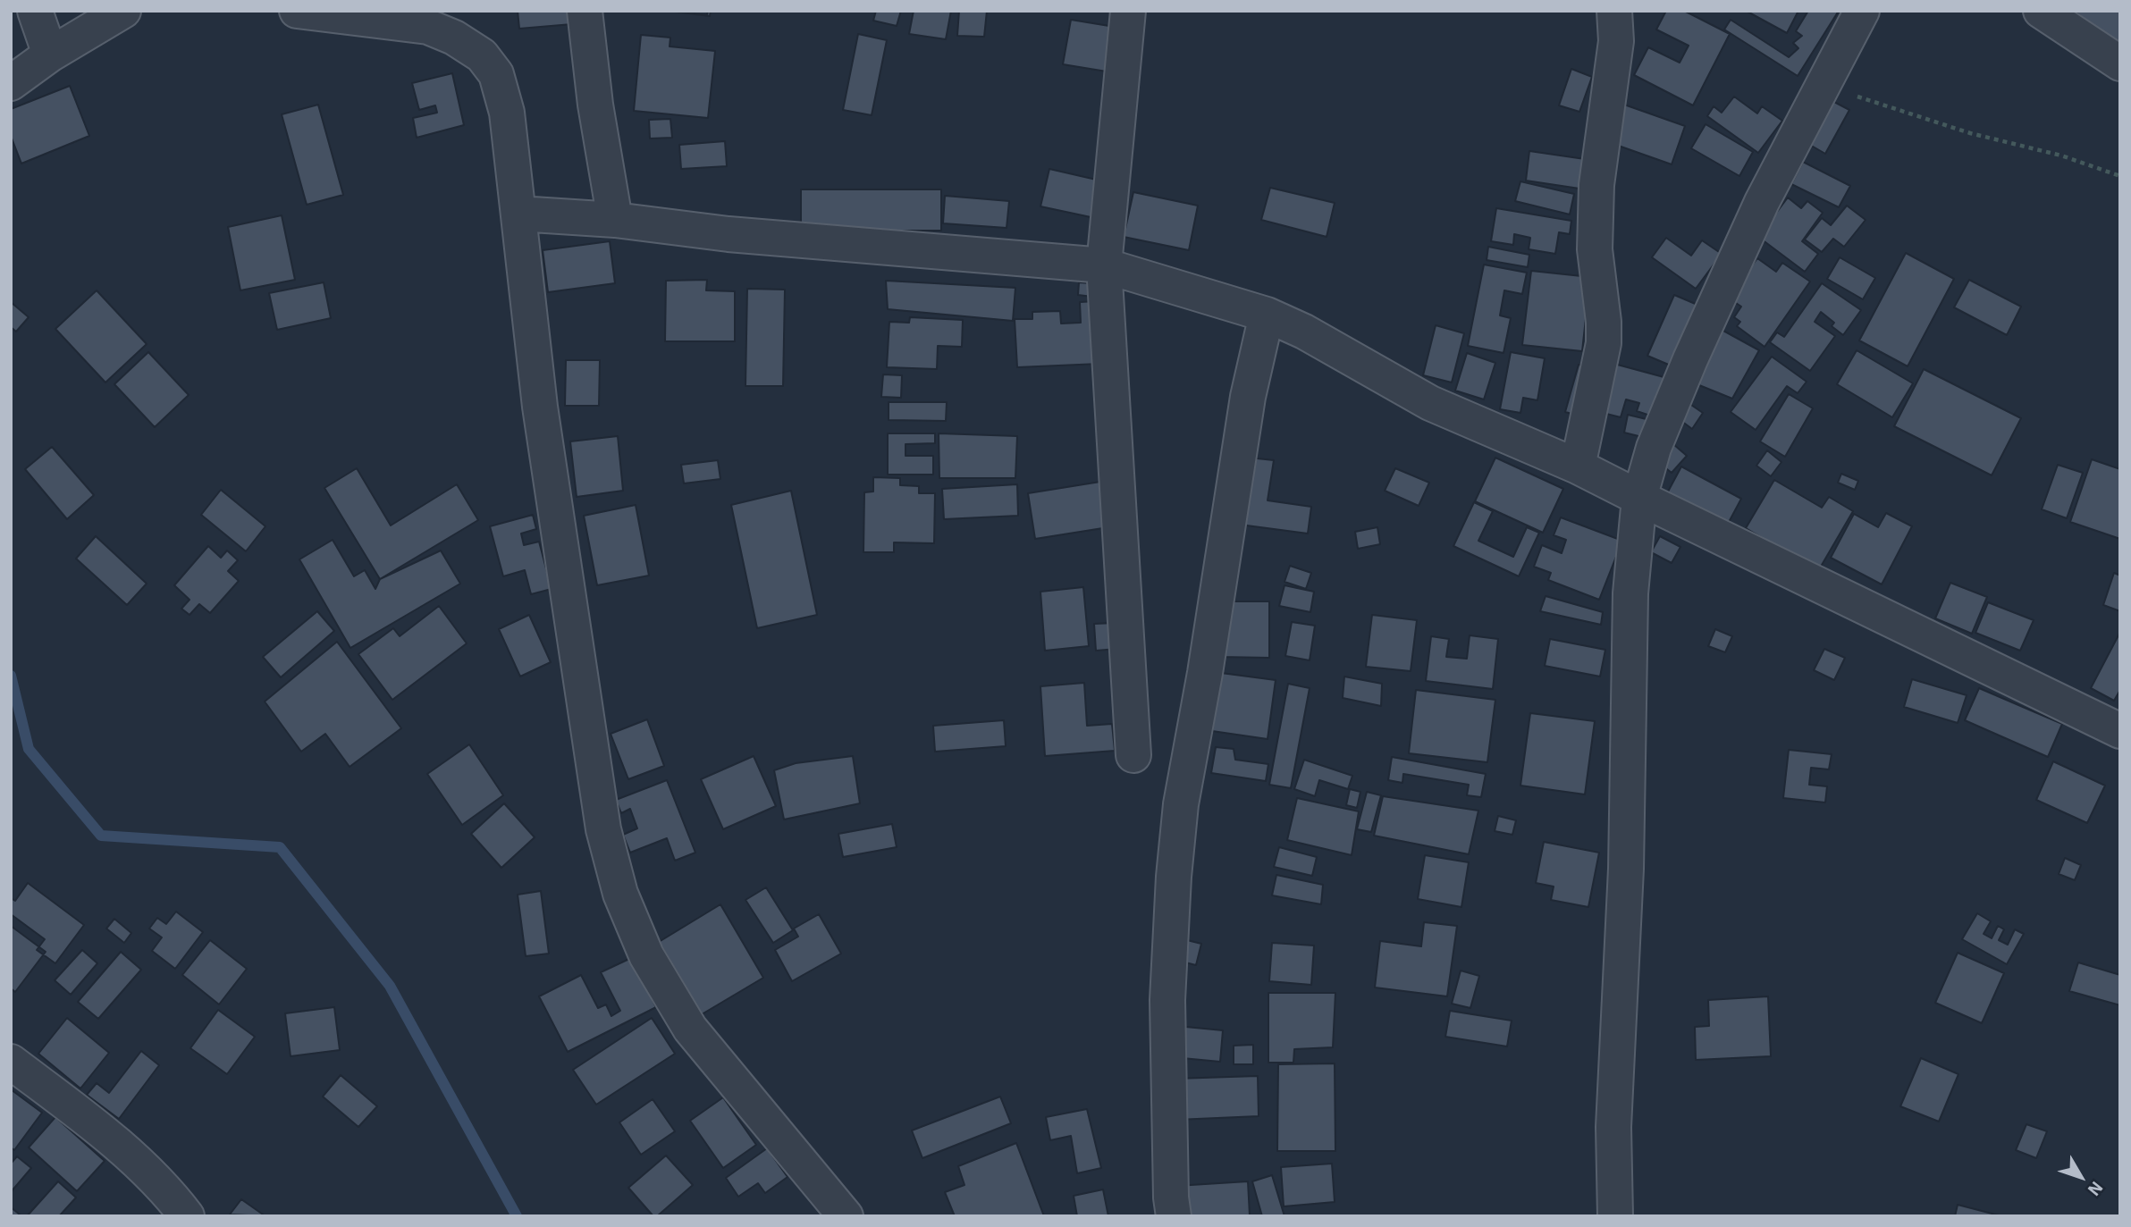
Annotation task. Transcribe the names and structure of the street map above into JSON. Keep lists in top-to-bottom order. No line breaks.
{"north":"bottom right"}
